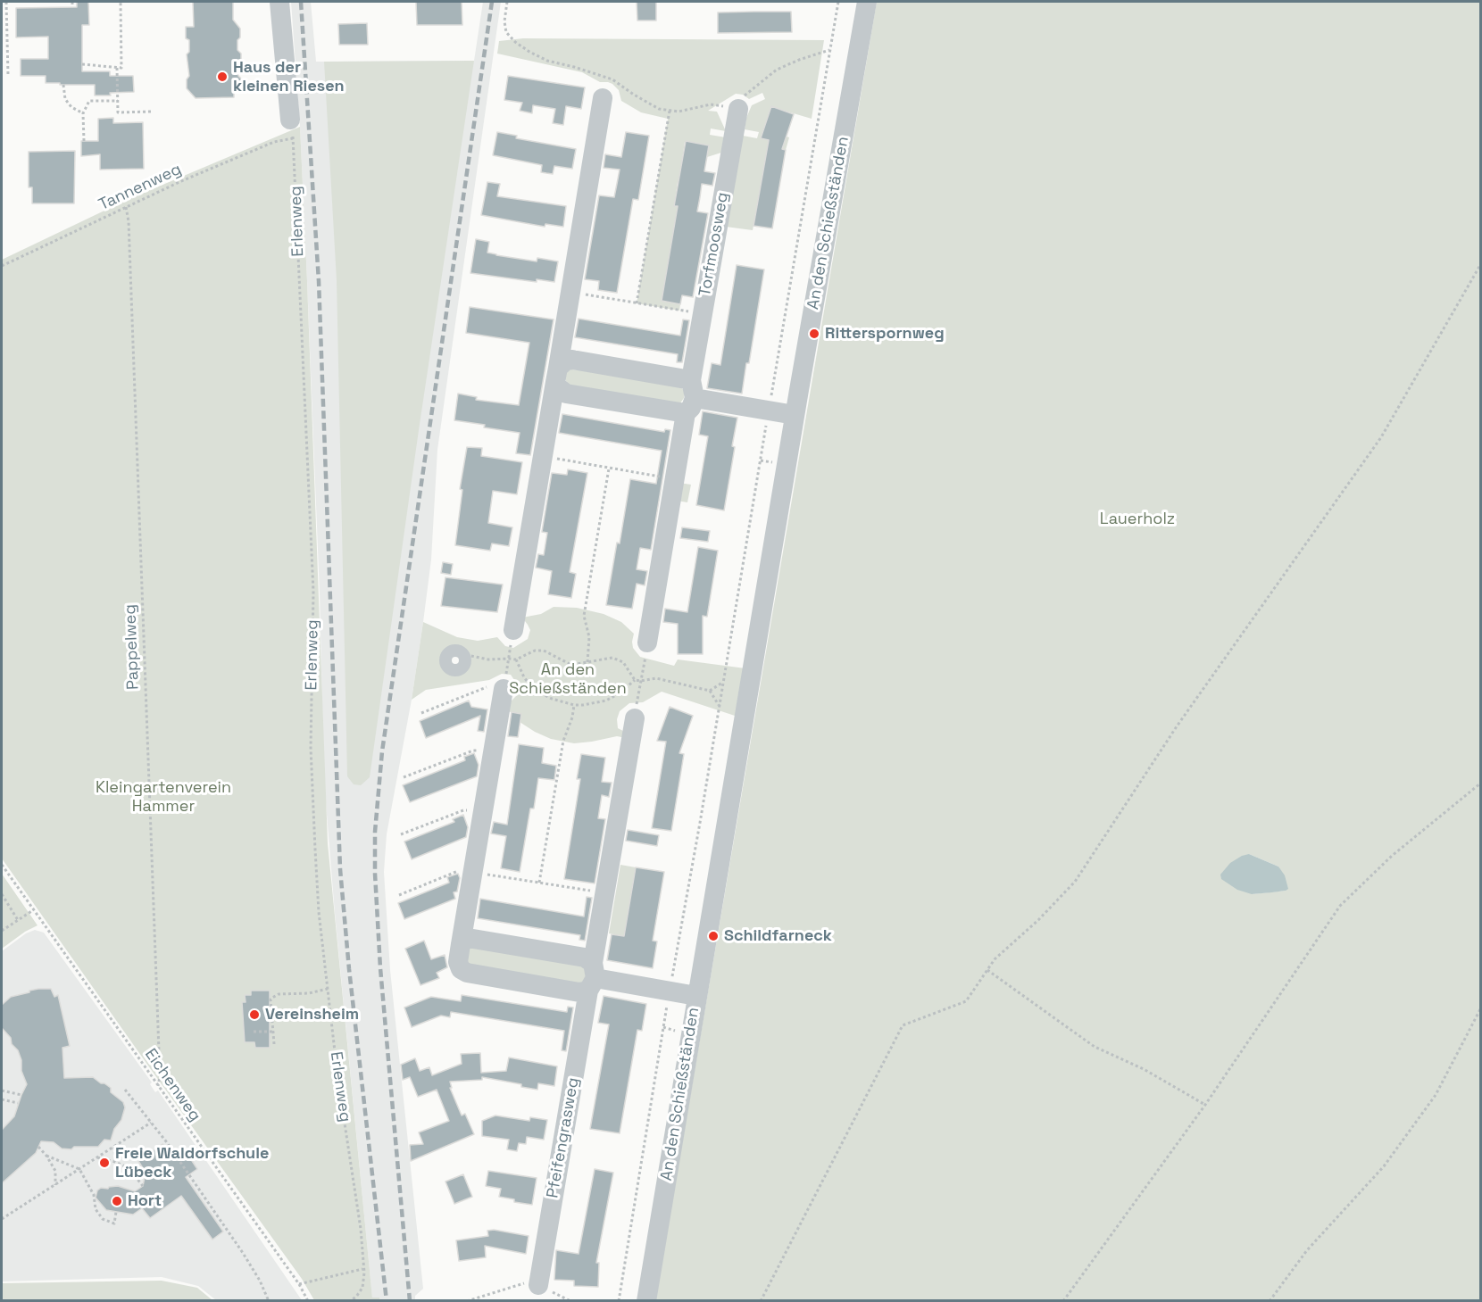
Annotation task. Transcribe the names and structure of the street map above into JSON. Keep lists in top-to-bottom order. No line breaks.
{"streets":{"street":["An den Schießständen","Torfmoosweg","Pfeifengrasweg"],"path":["Tannenweg","Erlenweg","Pappelweg","Eichenweg"]},"crossings":[["Tannenweg","Erlenweg"],["Tannenweg","Pappelweg"],["Pappelweg","Eichenweg"]],"parks":["Lauerholz","An den Schießständen","Kleingartenverein Hammer"],"places":["Haus der kleinen Riesen","Ritterspornweg","Schildfarneck","Vereinsheim","Freie Waldorfschule Lübeck","Hort"]}
